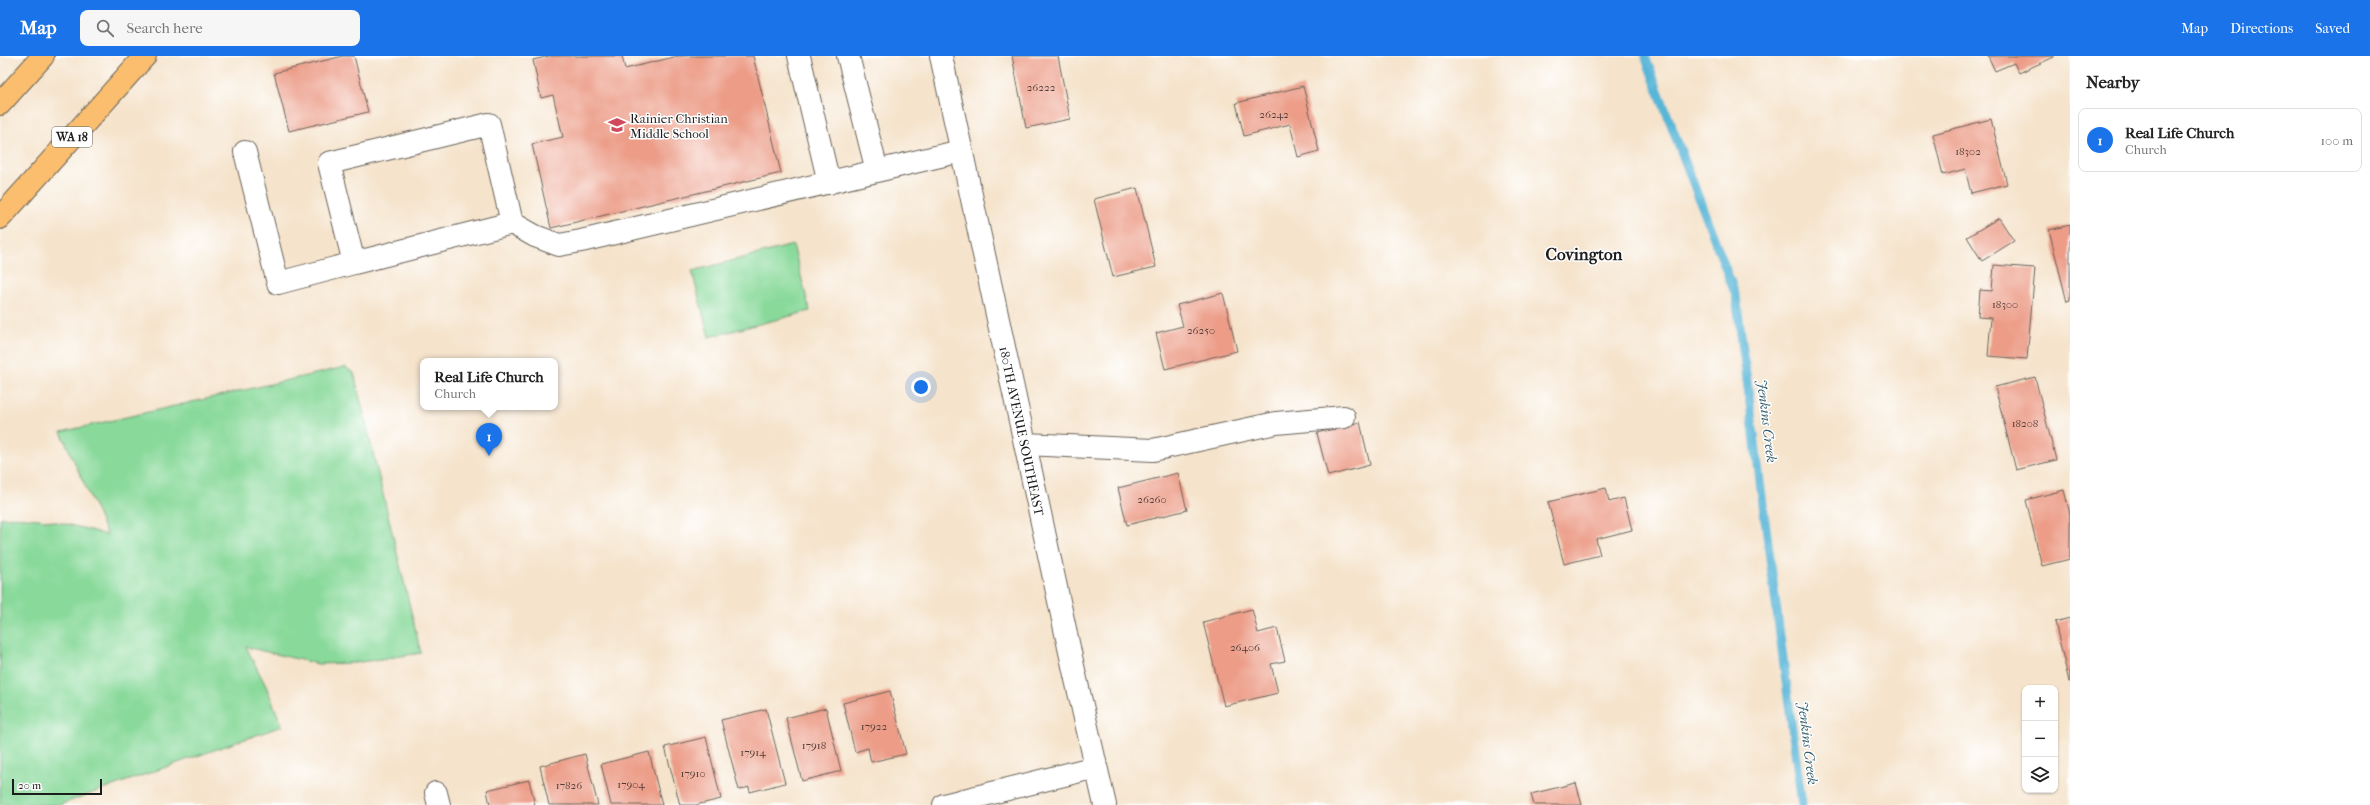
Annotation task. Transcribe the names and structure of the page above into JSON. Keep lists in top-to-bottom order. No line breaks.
{"streets":{"highway":["WA 18"],"street":["180TH AVENUE SOUTHEAST"]},"districts":["Covington"],"water":["Jenkins Creek"],"places":{"school or university":["Rainier Christian Middle School"]},"house_numbers":["26222","26242","18302","18300","26250","18208","26260","26406","17922","17918","17914","17910","17904","17826"],"scale_bar":"20 m","page":{"header":"Map","search":"Search here","nav":["Map","Directions","Saved"],"heading":"Nearby","list":[{"mark":"1","name":"Real Life Church","note":"Church","value":"100 m"}],"popup":["Real Life Church","Church"],"pins":"1","map_buttons":["+","−"],"scale":"20 m"}}
